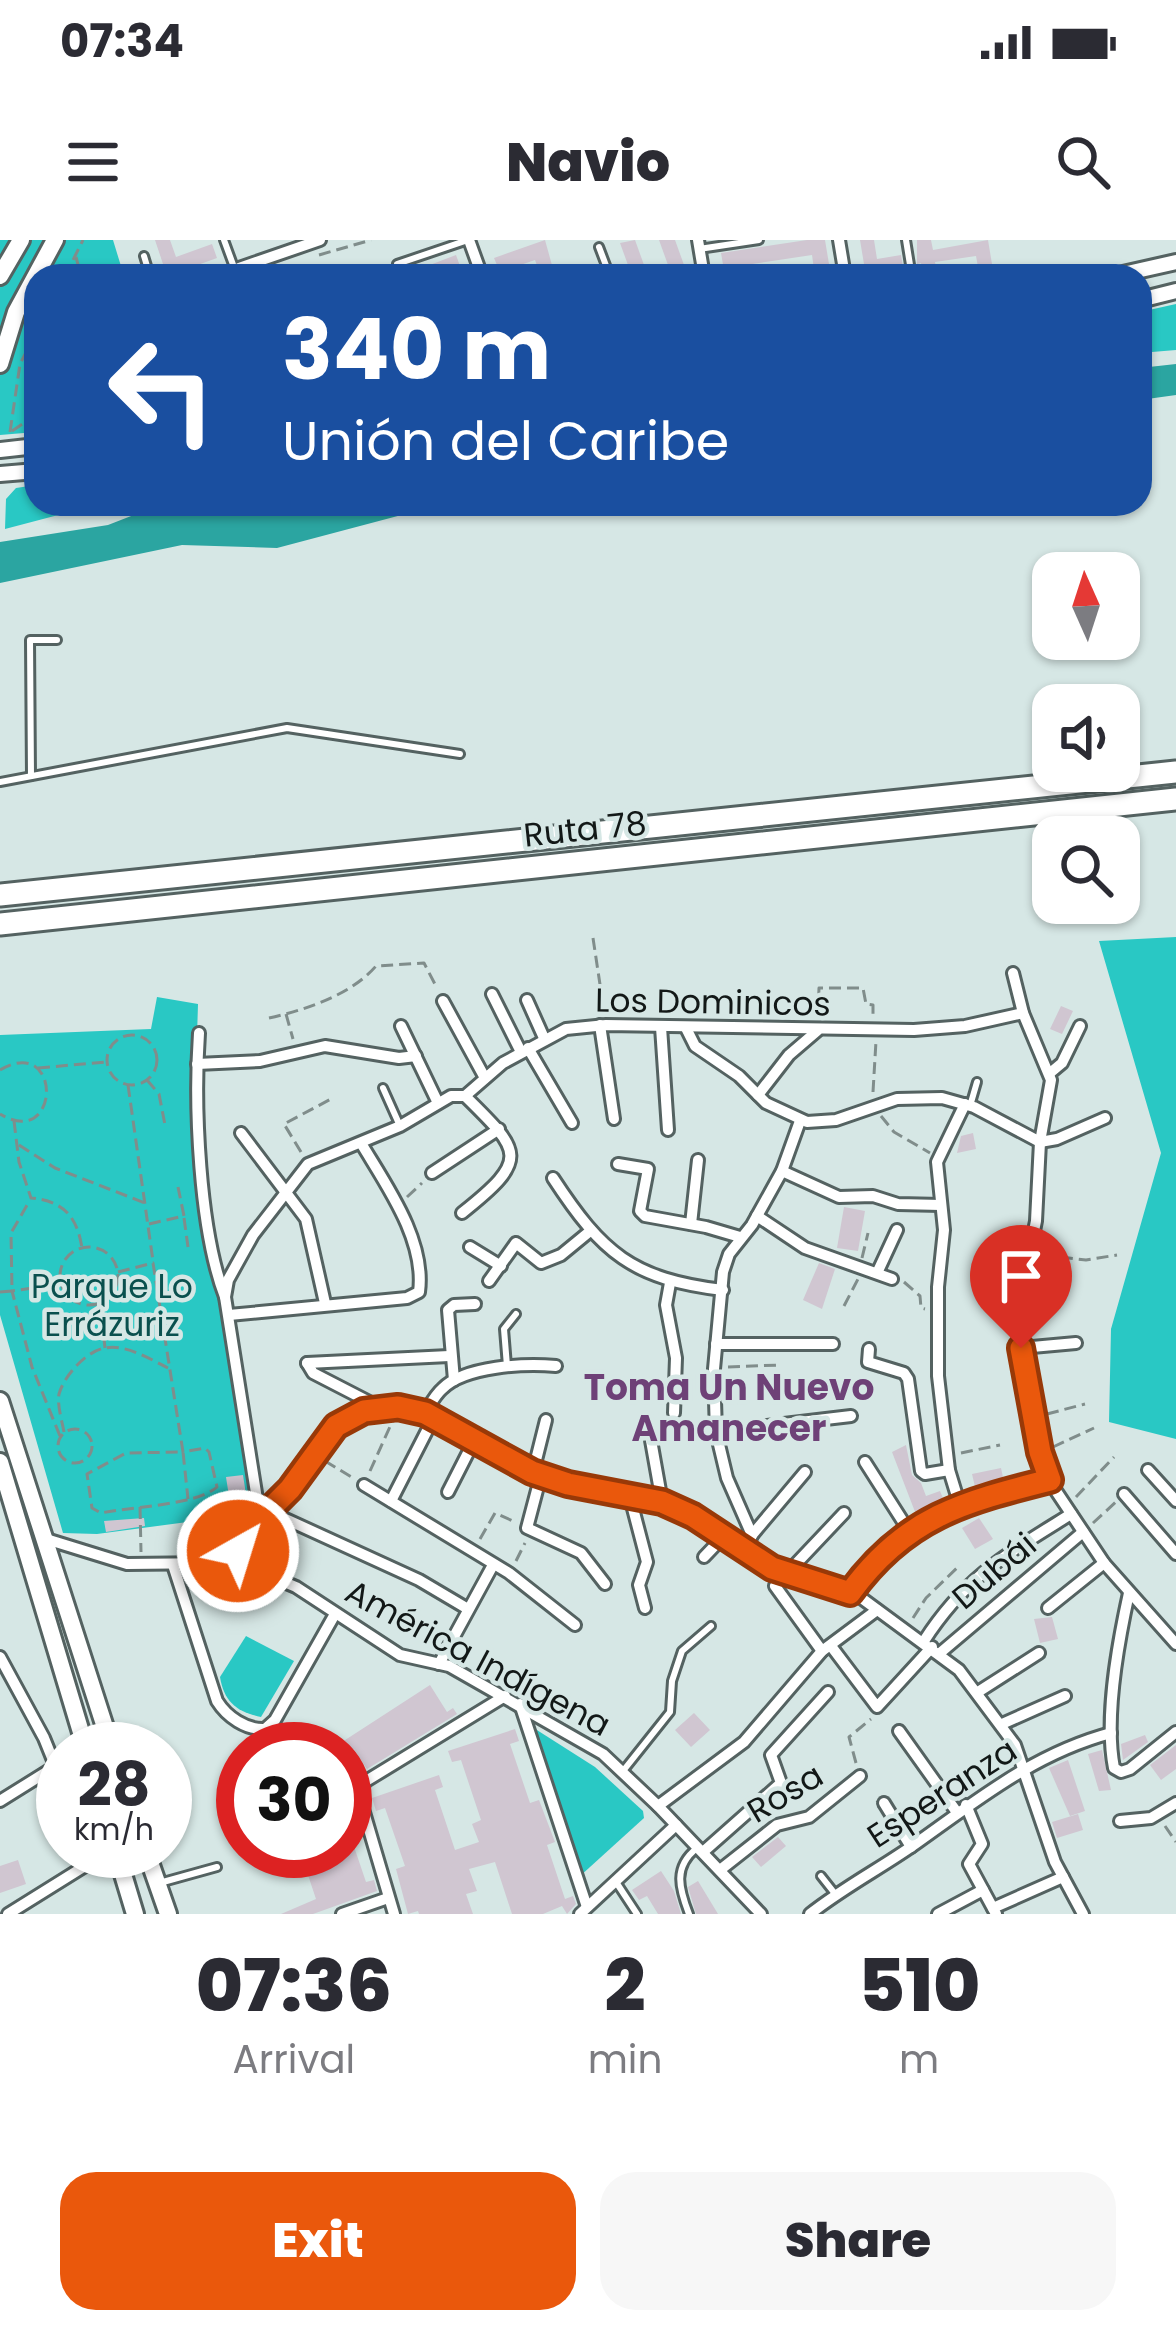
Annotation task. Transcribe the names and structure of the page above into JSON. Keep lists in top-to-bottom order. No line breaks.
{"streets":{"highway":["Ruta 78"],"street":["Los Dominicos","Dubái","América Indígena","Rosa","Esperanza"]},"crossings":[["América Indígena","Rosa"]],"districts":["Toma Un Nuevo Amanecer"],"parks":["Parque Lo Errázuriz"],"north":"top","page":{"status":"07:34","header":"Navio","turn":["340 m","Unión del Caribe"],"speed":"28 km/h","limit":"30","eta":["07:36","Arrival","2","min","510","m"],"buttons":["Exit","Share"]}}
